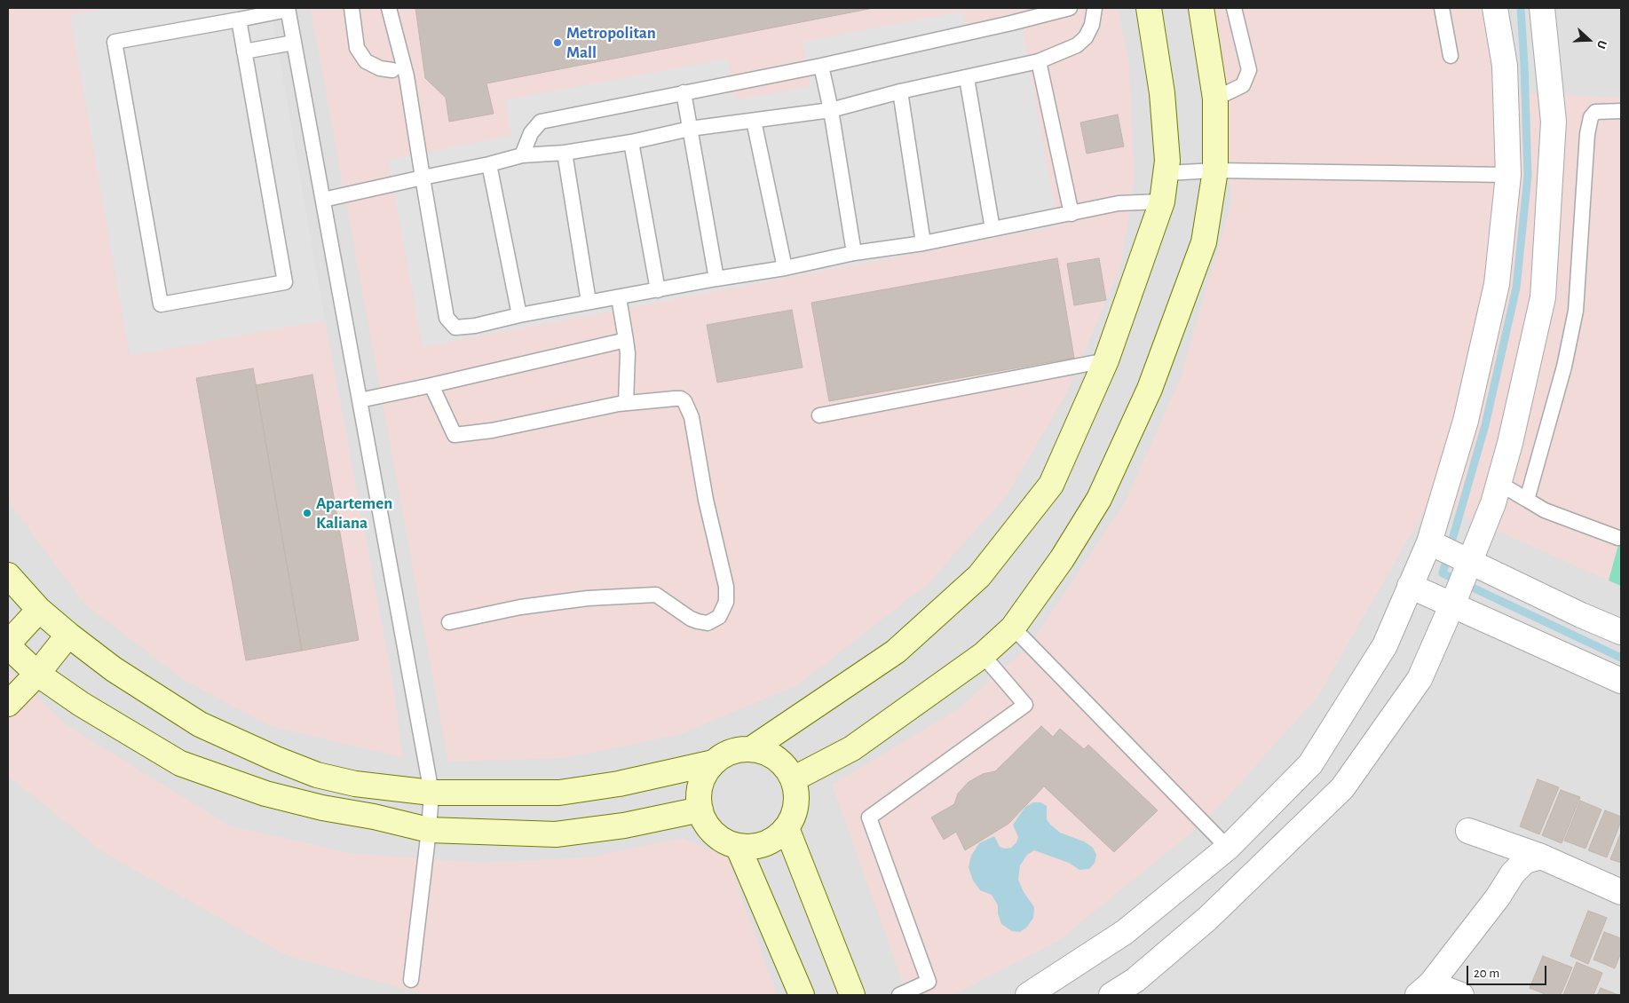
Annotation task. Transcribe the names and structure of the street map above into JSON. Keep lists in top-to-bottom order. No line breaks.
{"places":["Metropolitan Mall","Apartemen Kaliana"],"scale_bar":"20 m","north":"right"}
